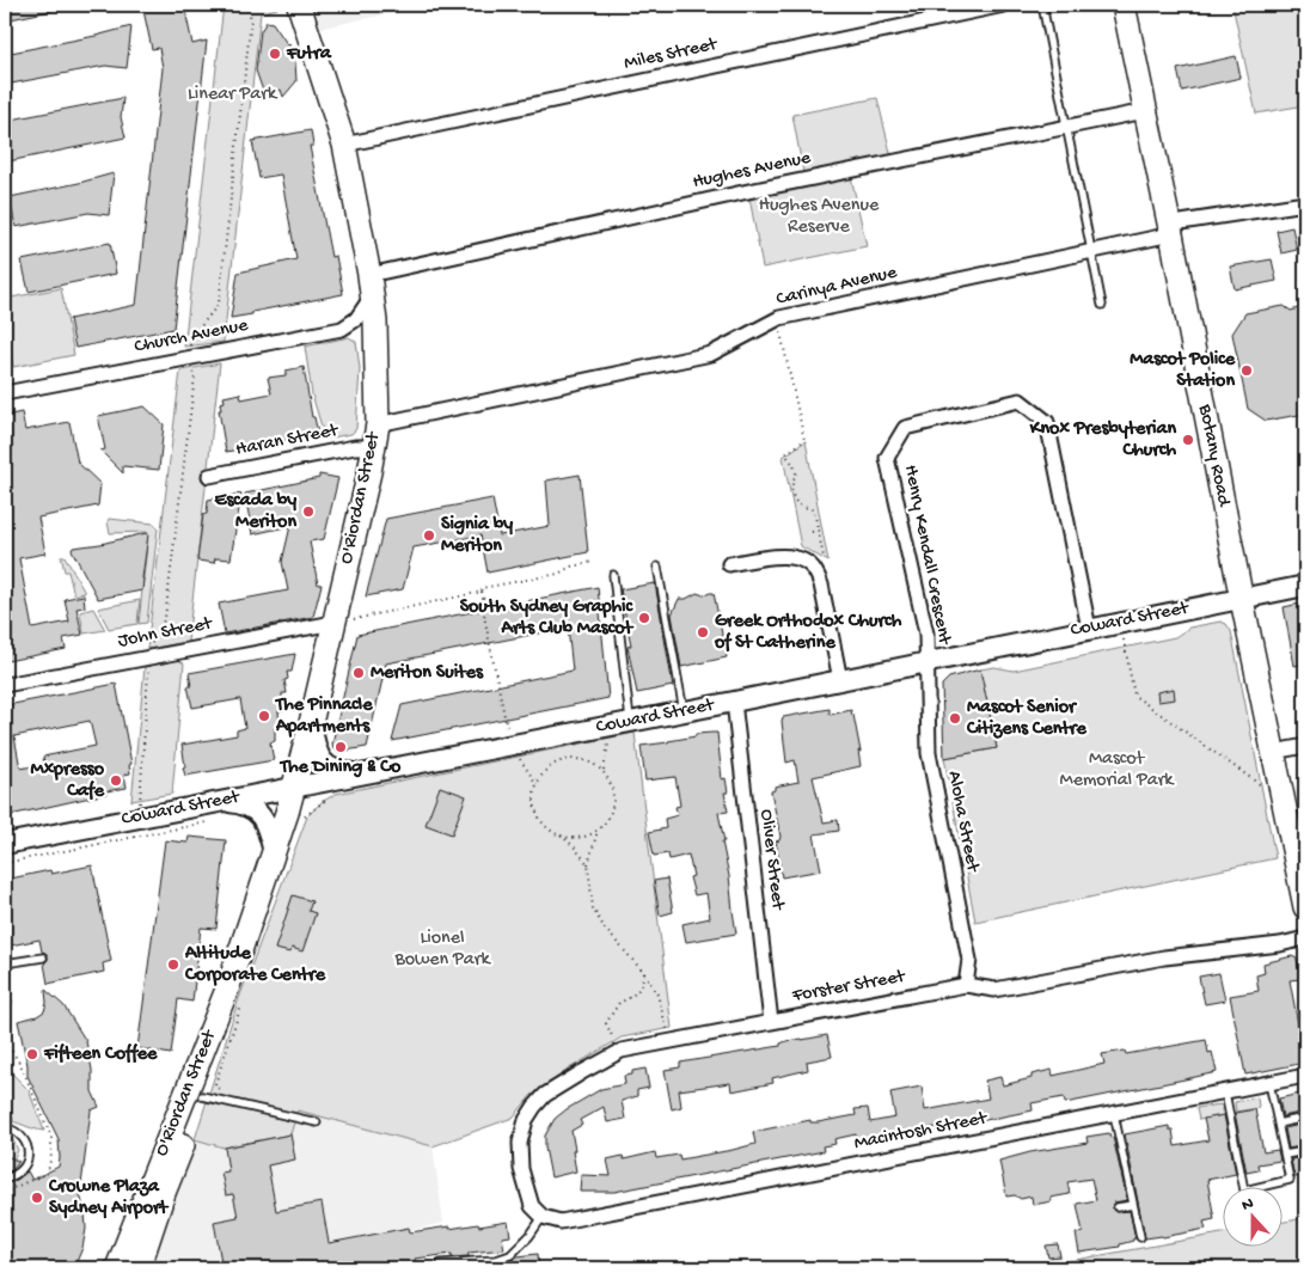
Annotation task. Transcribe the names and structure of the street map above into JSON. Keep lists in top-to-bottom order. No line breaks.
{"streets":{"main road":["Botany Road","O'Riordan Street"],"street":["Miles Street","Hughes Avenue","Carinya Avenue","Church Avenue","Haran Street","Henry Kendall Crescent","Coward Street","John Street","Aloha Street","Oliver Street","Forster Street","Macintosh Street"]},"crossings":[["Miles Street","O'Riordan Street"],["Hughes Avenue","Church Avenue"],["Hughes Avenue","Botany Road"],["Hughes Avenue","O'Riordan Street"],["Carinya Avenue","Botany Road"],["Carinya Avenue","O'Riordan Street"],["Church Avenue","O'Riordan Street"],["Haran Street","O'Riordan Street"],["Botany Road","Coward Street"],["O'Riordan Street","Coward Street"],["O'Riordan Street","John Street"],["Henry Kendall Crescent","Coward Street"],["Henry Kendall Crescent","Aloha Street"],["Coward Street","Aloha Street"],["Coward Street","Oliver Street"],["Aloha Street","Forster Street"],["Oliver Street","Forster Street"],["Forster Street","Macintosh Street"]],"parks":["Linear Park","Hughes Avenue Reserve","Mascot Memorial Park","Lionel Bowen Park"],"places":["Futra","Mascot Police Station","Knox Presbyterian Church","Escada by Meriton","Signia by Meriton","South Sydney Graphic Arts Club Mascot","Greek Orthodox Church of St Catherine","Meriton Suites","The Pinnacle Apartments","Mascot Senior Citizens Centre","The Dining & Co","Mxpresso Cafe","Altitude Corporate Centre","Fifteen Coffee","Crowne Plaza Sydney Airport"],"north":"top"}
